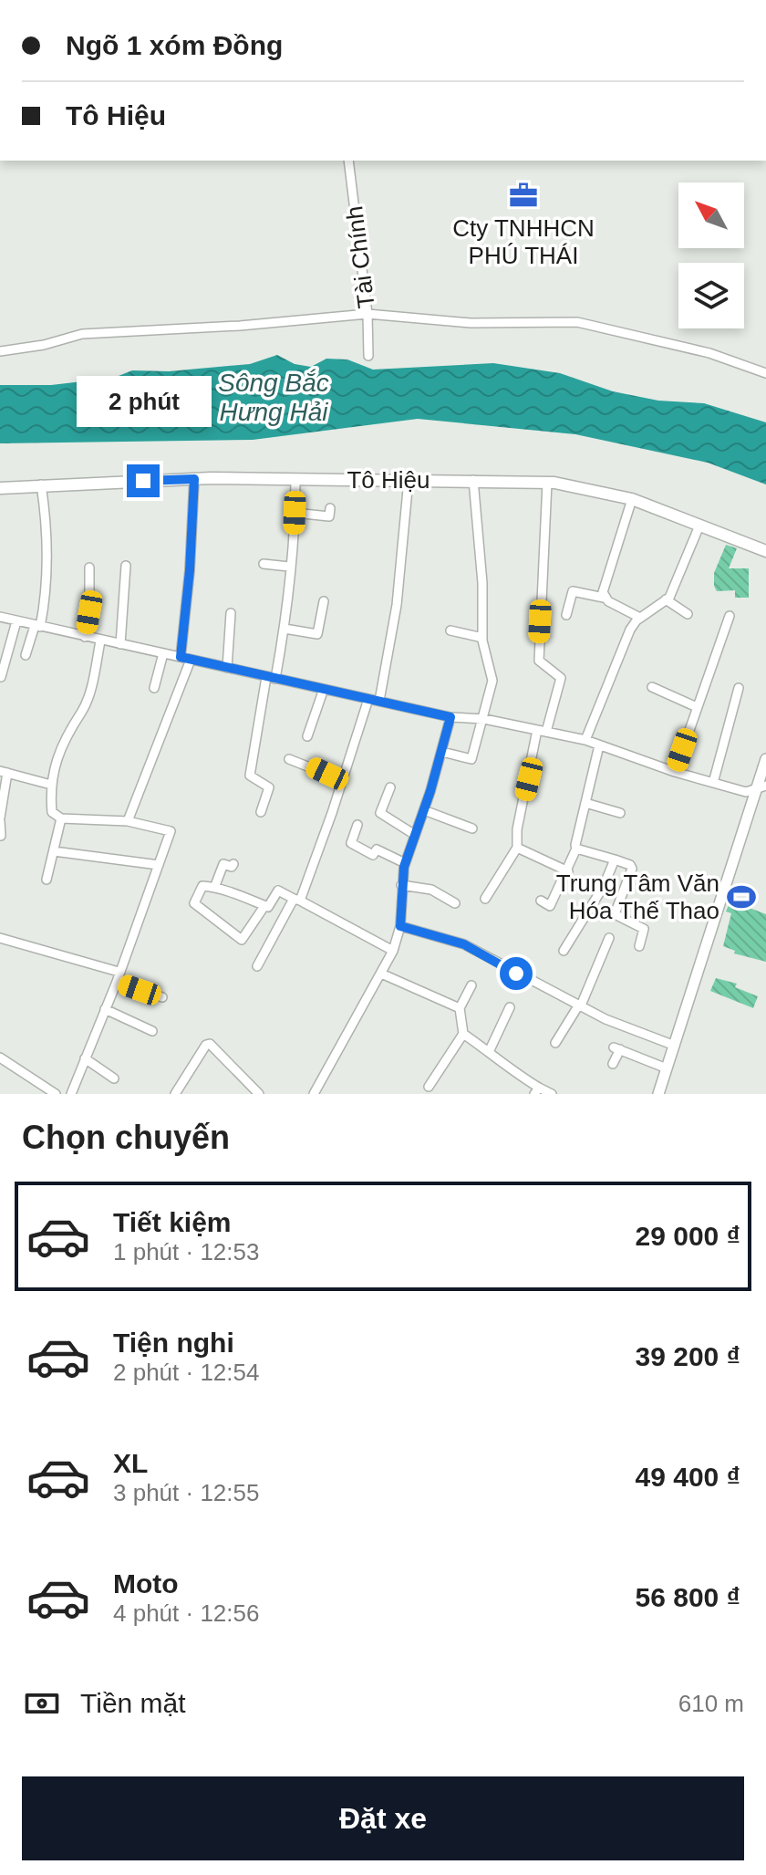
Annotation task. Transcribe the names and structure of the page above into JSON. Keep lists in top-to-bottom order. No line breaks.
{"streets":{"main road":["Tô Hiệu"],"street":["Tài Chính"]},"water":["Sông Bắc Hưng Hải"],"places":{"office":["Cty TNHHCN PHÚ THÁI"],"sports":["Trung Tâm Văn Hóa Thế Thao"]},"north":"top left","page":{"banner":["Ngõ 1 xóm Đồng","Tô Hiệu"],"bubble":"2 phút","heading":"Chọn chuyến","list":[{"name":"Tiết kiệm","note":"1 phút · 12:53","value":"29 000 ₫"},{"name":"Tiện nghi","note":"2 phút · 12:54","value":"39 200 ₫"},{"name":"XL","note":"3 phút · 12:55","value":"49 400 ₫"},{"name":"Moto","note":"4 phút · 12:56","value":"56 800 ₫"}],"pay":["Tiền mặt","610 m"],"buttons":"Đặt xe"}}
